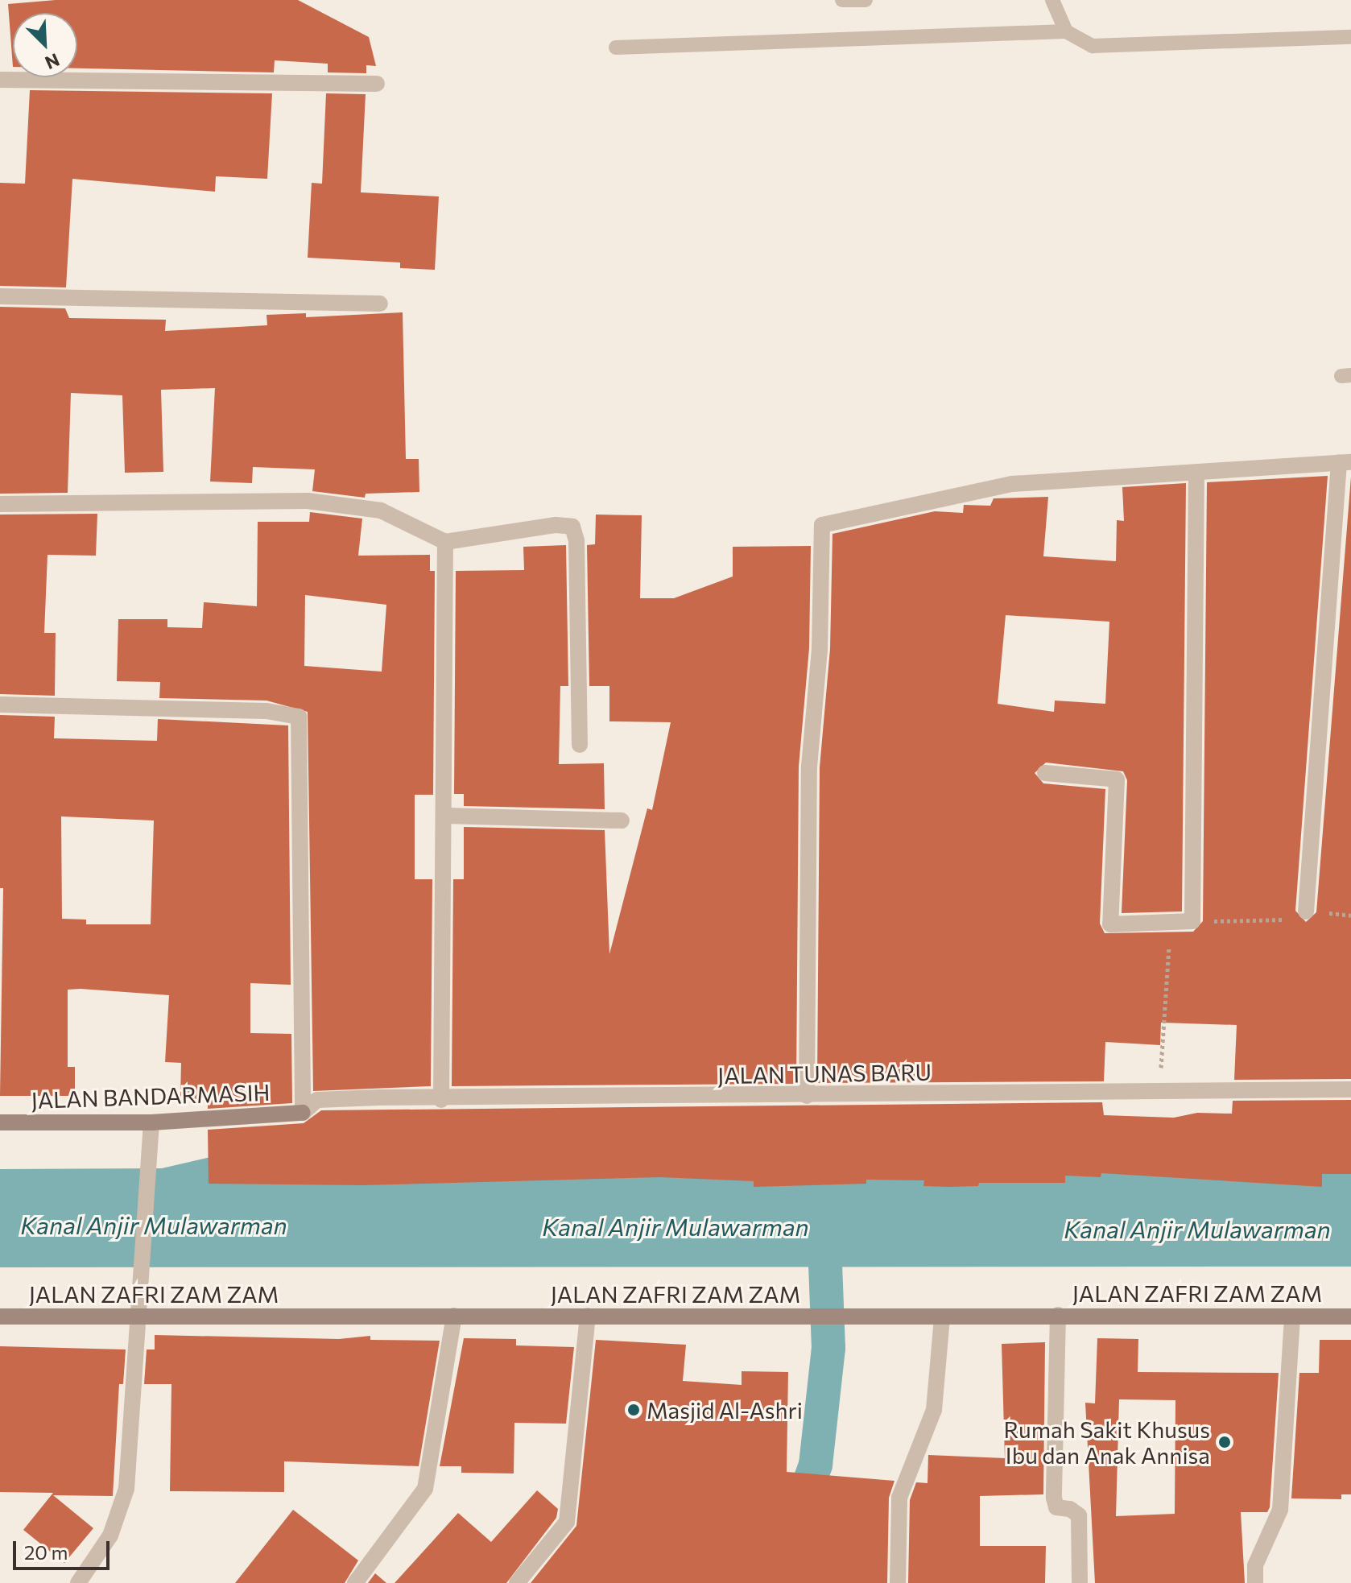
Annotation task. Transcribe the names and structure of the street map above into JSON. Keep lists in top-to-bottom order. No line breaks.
{"streets":{"main road":["JALAN BANDARMASIH","JALAN ZAFRI ZAM ZAM"],"street":["JALAN TUNAS BARU"]},"crossings":[["JALAN TUNAS BARU","JALAN BANDARMASIH"]],"water":["Kanal Anjir Mulawarman"],"places":["Masjid Al-Ashri","Rumah Sakit Khusus Ibu dan Anak Annisa"],"scale_bar":"20 m","north":"bottom right"}
